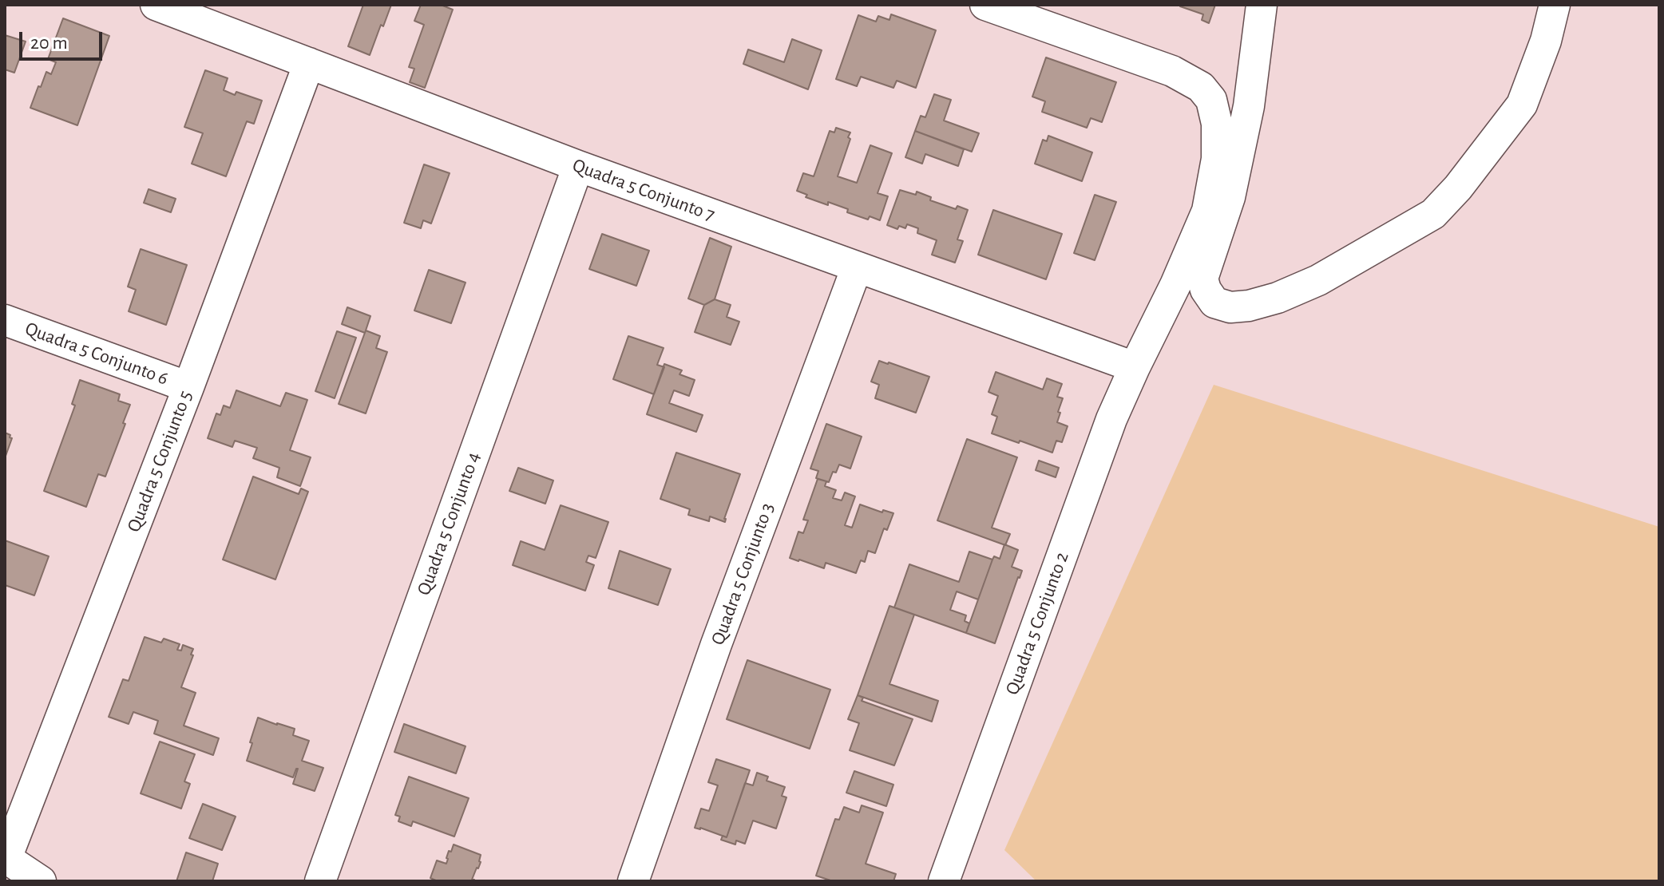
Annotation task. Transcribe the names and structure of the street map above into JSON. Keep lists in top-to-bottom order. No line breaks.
{"streets":{"street":["Quadra 5 Conjunto 7","Quadra 5 Conjunto 6","Quadra 5 Conjunto 5","Quadra 5 Conjunto 4","Quadra 5 Conjunto 3","Quadra 5 Conjunto 2"]},"crossings":[["Quadra 5 Conjunto 7","Quadra 5 Conjunto 5"],["Quadra 5 Conjunto 7","Quadra 5 Conjunto 4"],["Quadra 5 Conjunto 7","Quadra 5 Conjunto 3"],["Quadra 5 Conjunto 7","Quadra 5 Conjunto 2"],["Quadra 5 Conjunto 6","Quadra 5 Conjunto 5"]],"scale_bar":"20 m"}
